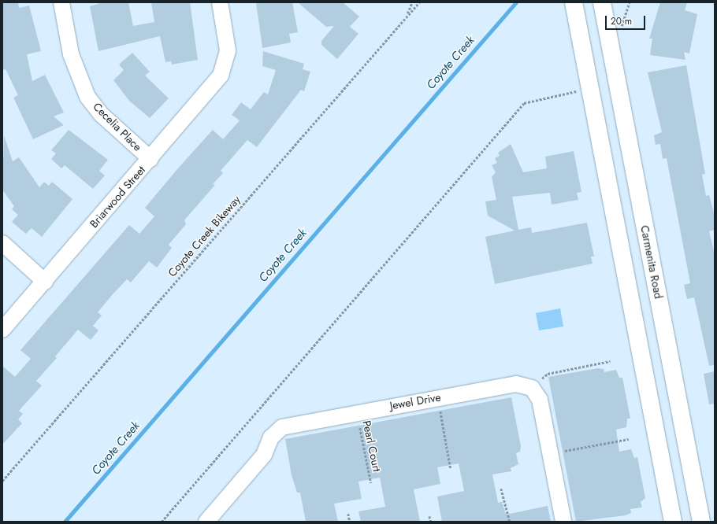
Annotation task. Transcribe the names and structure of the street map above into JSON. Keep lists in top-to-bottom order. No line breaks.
{"streets":{"main road":["Carmenita Road"],"street":["Cecelia Place","Briarwood Street","Jewel Drive"],"path":["Coyote Creek Bikeway","Pearl Court"]},"crossings":[["Cecelia Place","Briarwood Street"],["Jewel Drive","Pearl Court"]],"water":["Coyote Creek"],"scale_bar":"20 m"}
